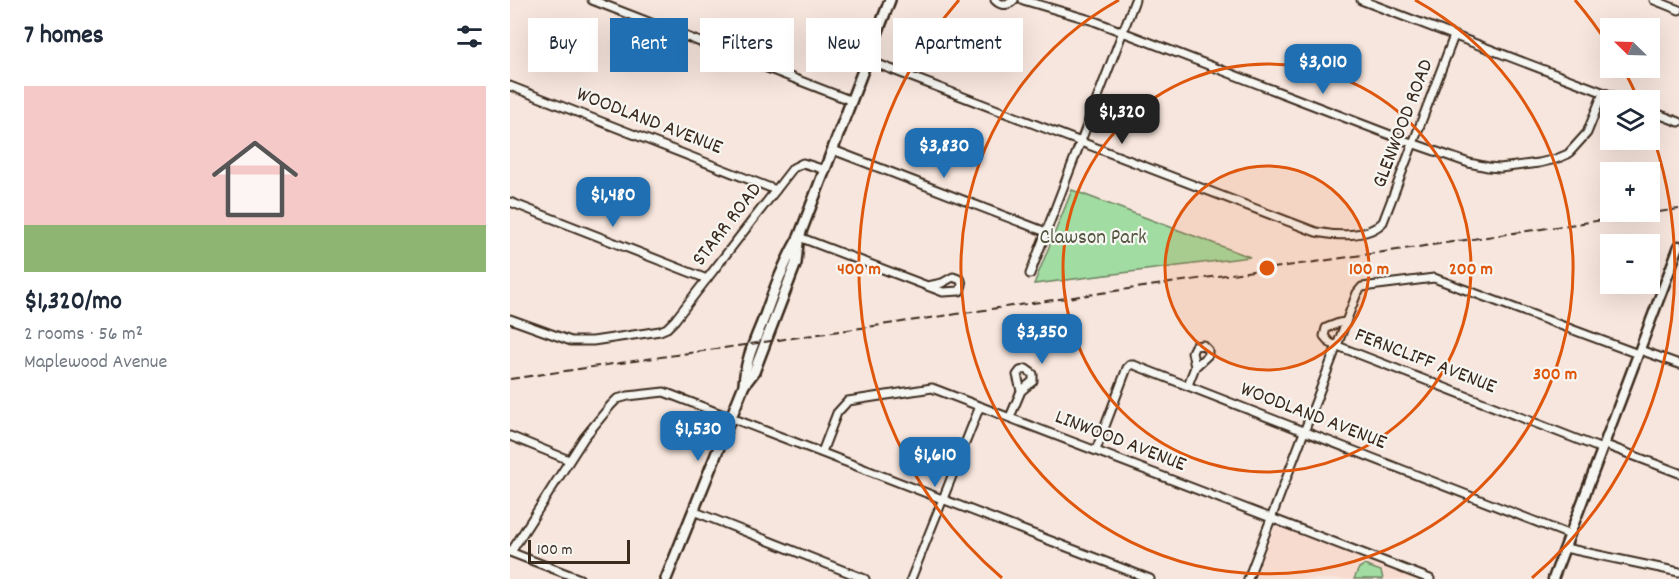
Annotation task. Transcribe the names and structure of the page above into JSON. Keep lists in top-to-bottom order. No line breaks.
{"streets":{"street":["WOODLAND AVENUE","GLENWOOD ROAD","STARR ROAD","FERNCLIFF AVENUE","LINWOOD AVENUE"]},"crossings":[["WOODLAND AVENUE","STARR ROAD"],["WOODLAND AVENUE","LINWOOD AVENUE"]],"parks":["Clawson Park"],"scale_bar":"100 m","north":"top left","page":{"heading":"7 homes","map_buttons":["+","−"],"chip":["Buy","Rent","Filters","New","Apartment"],"price":["$3,010","$1,320","$3,830","$1,480","$3,350","$1,530","$1,610"],"list":[{"name":"$1,320/mo","note":"2 rooms · 56 m² · Maplewood Avenue"}],"scale":"100 m"},"rings":["100 m","200 m","400 m","300 m"]}
